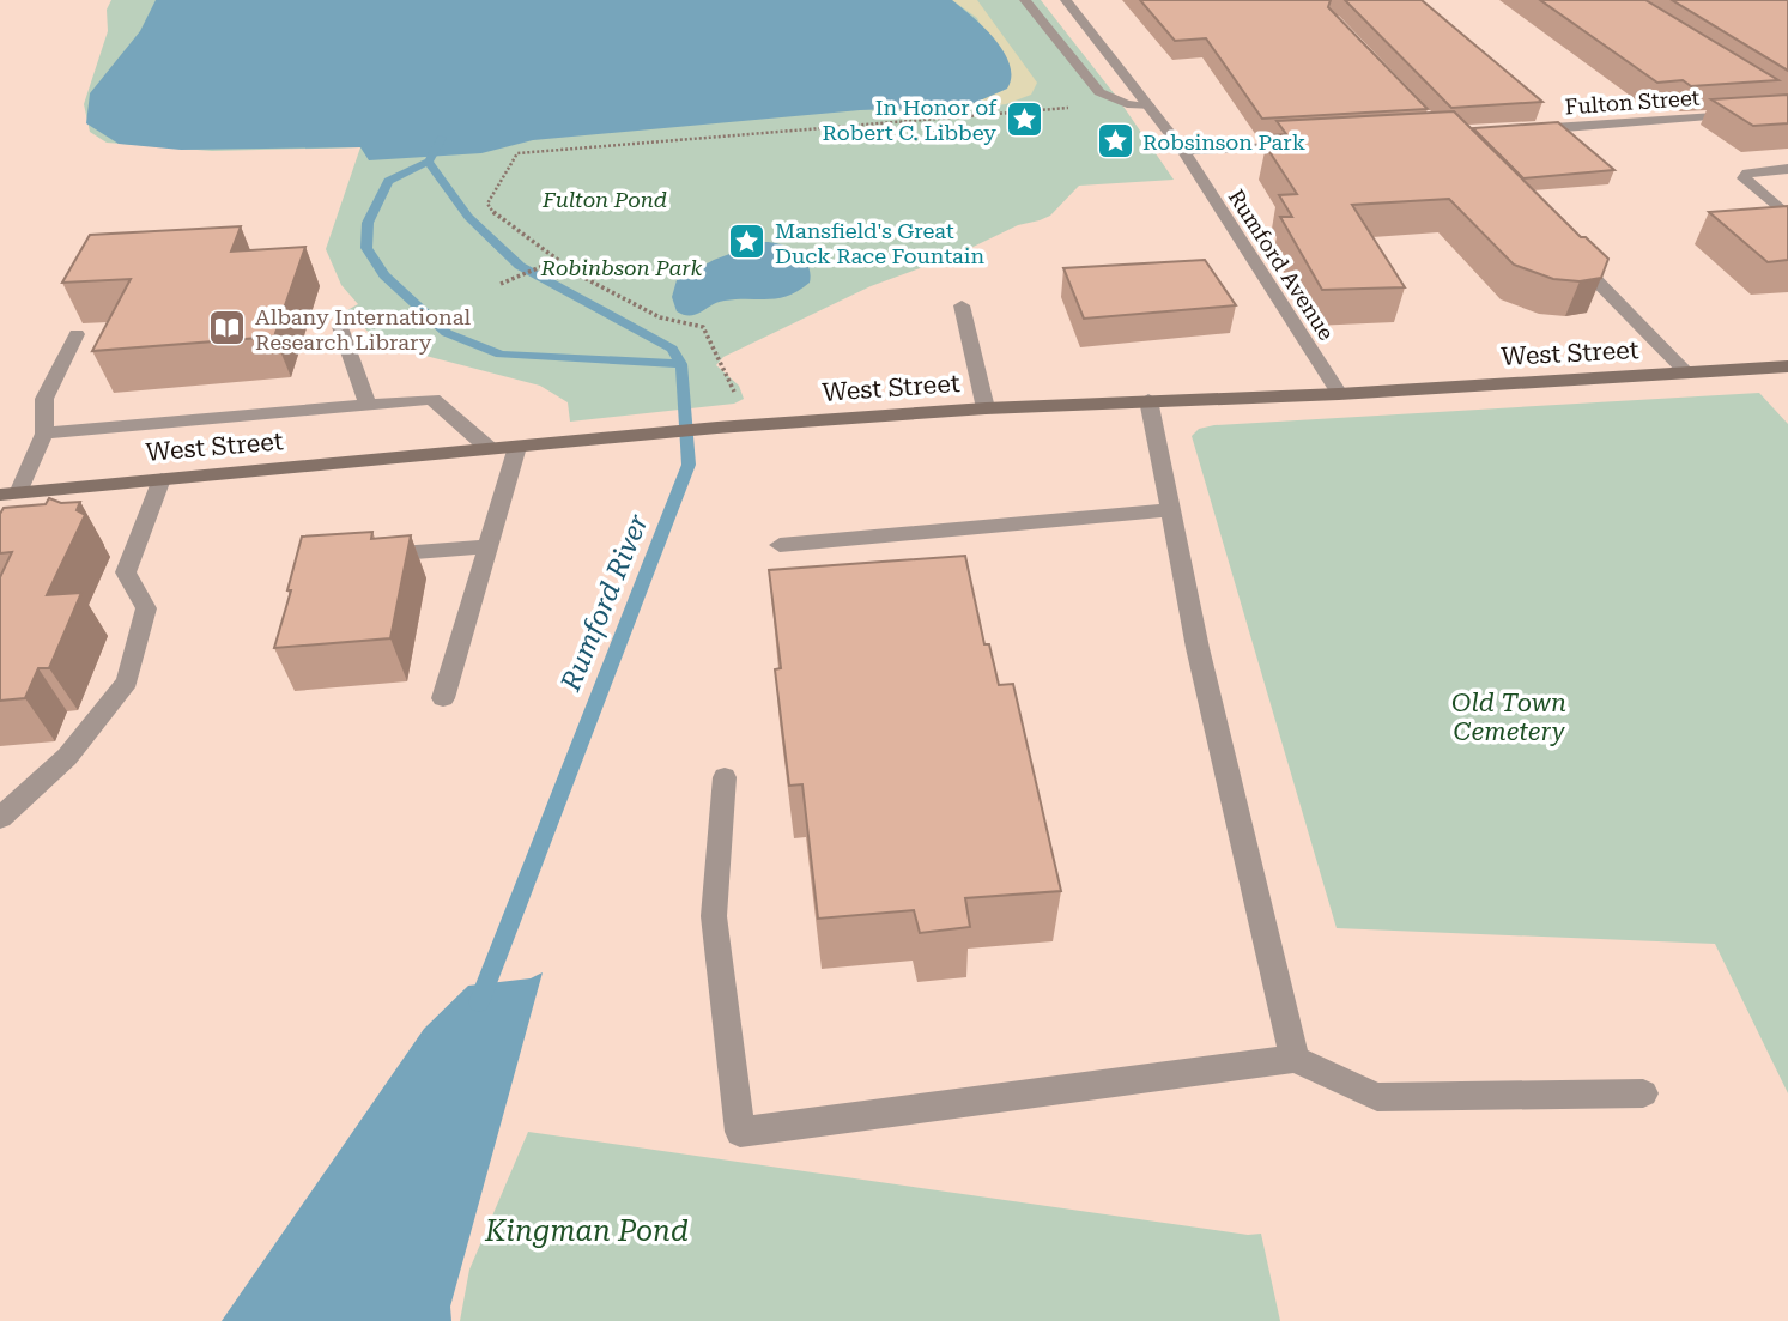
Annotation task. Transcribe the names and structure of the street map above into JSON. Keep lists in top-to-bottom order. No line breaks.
{"streets":{"main road":["West Street"],"street":["Fulton Street","Rumford Avenue"]},"crossings":[["Rumford Avenue","West Street"]],"water":["Rumford River"],"parks":["Fulton Pond","Robinbson Park","Old Town Cemetery","Kingman Pond"],"places":{"place":["In Honor of Robert C. Libbey","Robsinson Park","Mansfield's Great Duck Race Fountain"],"library":["Albany International Research Library"]}}
